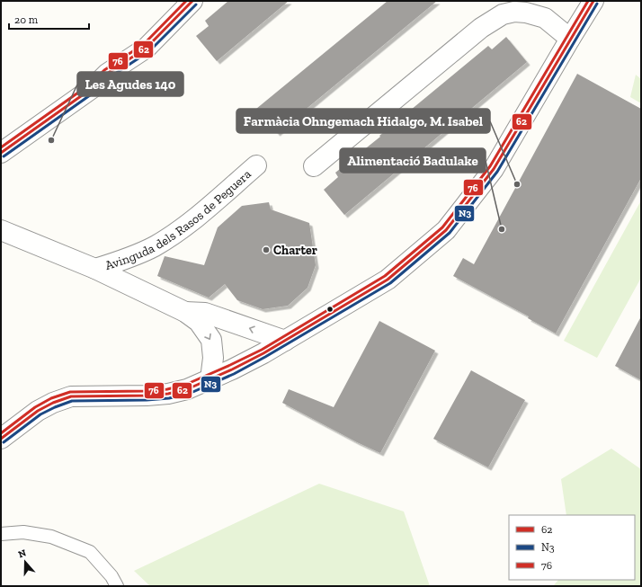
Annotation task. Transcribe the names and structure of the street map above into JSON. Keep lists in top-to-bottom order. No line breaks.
{"streets":{"street":["Avinguda dels Rasos de Peguera"]},"places":["Les Agudes 140","Farmàcia Ohngemach Hidalgo, M. Isabel","Alimentació Badulake","Charter"],"lines":["transit line 62","transit line 76","transit line N3"],"legend":["62","N3","76"],"scale_bar":"20 m","north":"top"}
